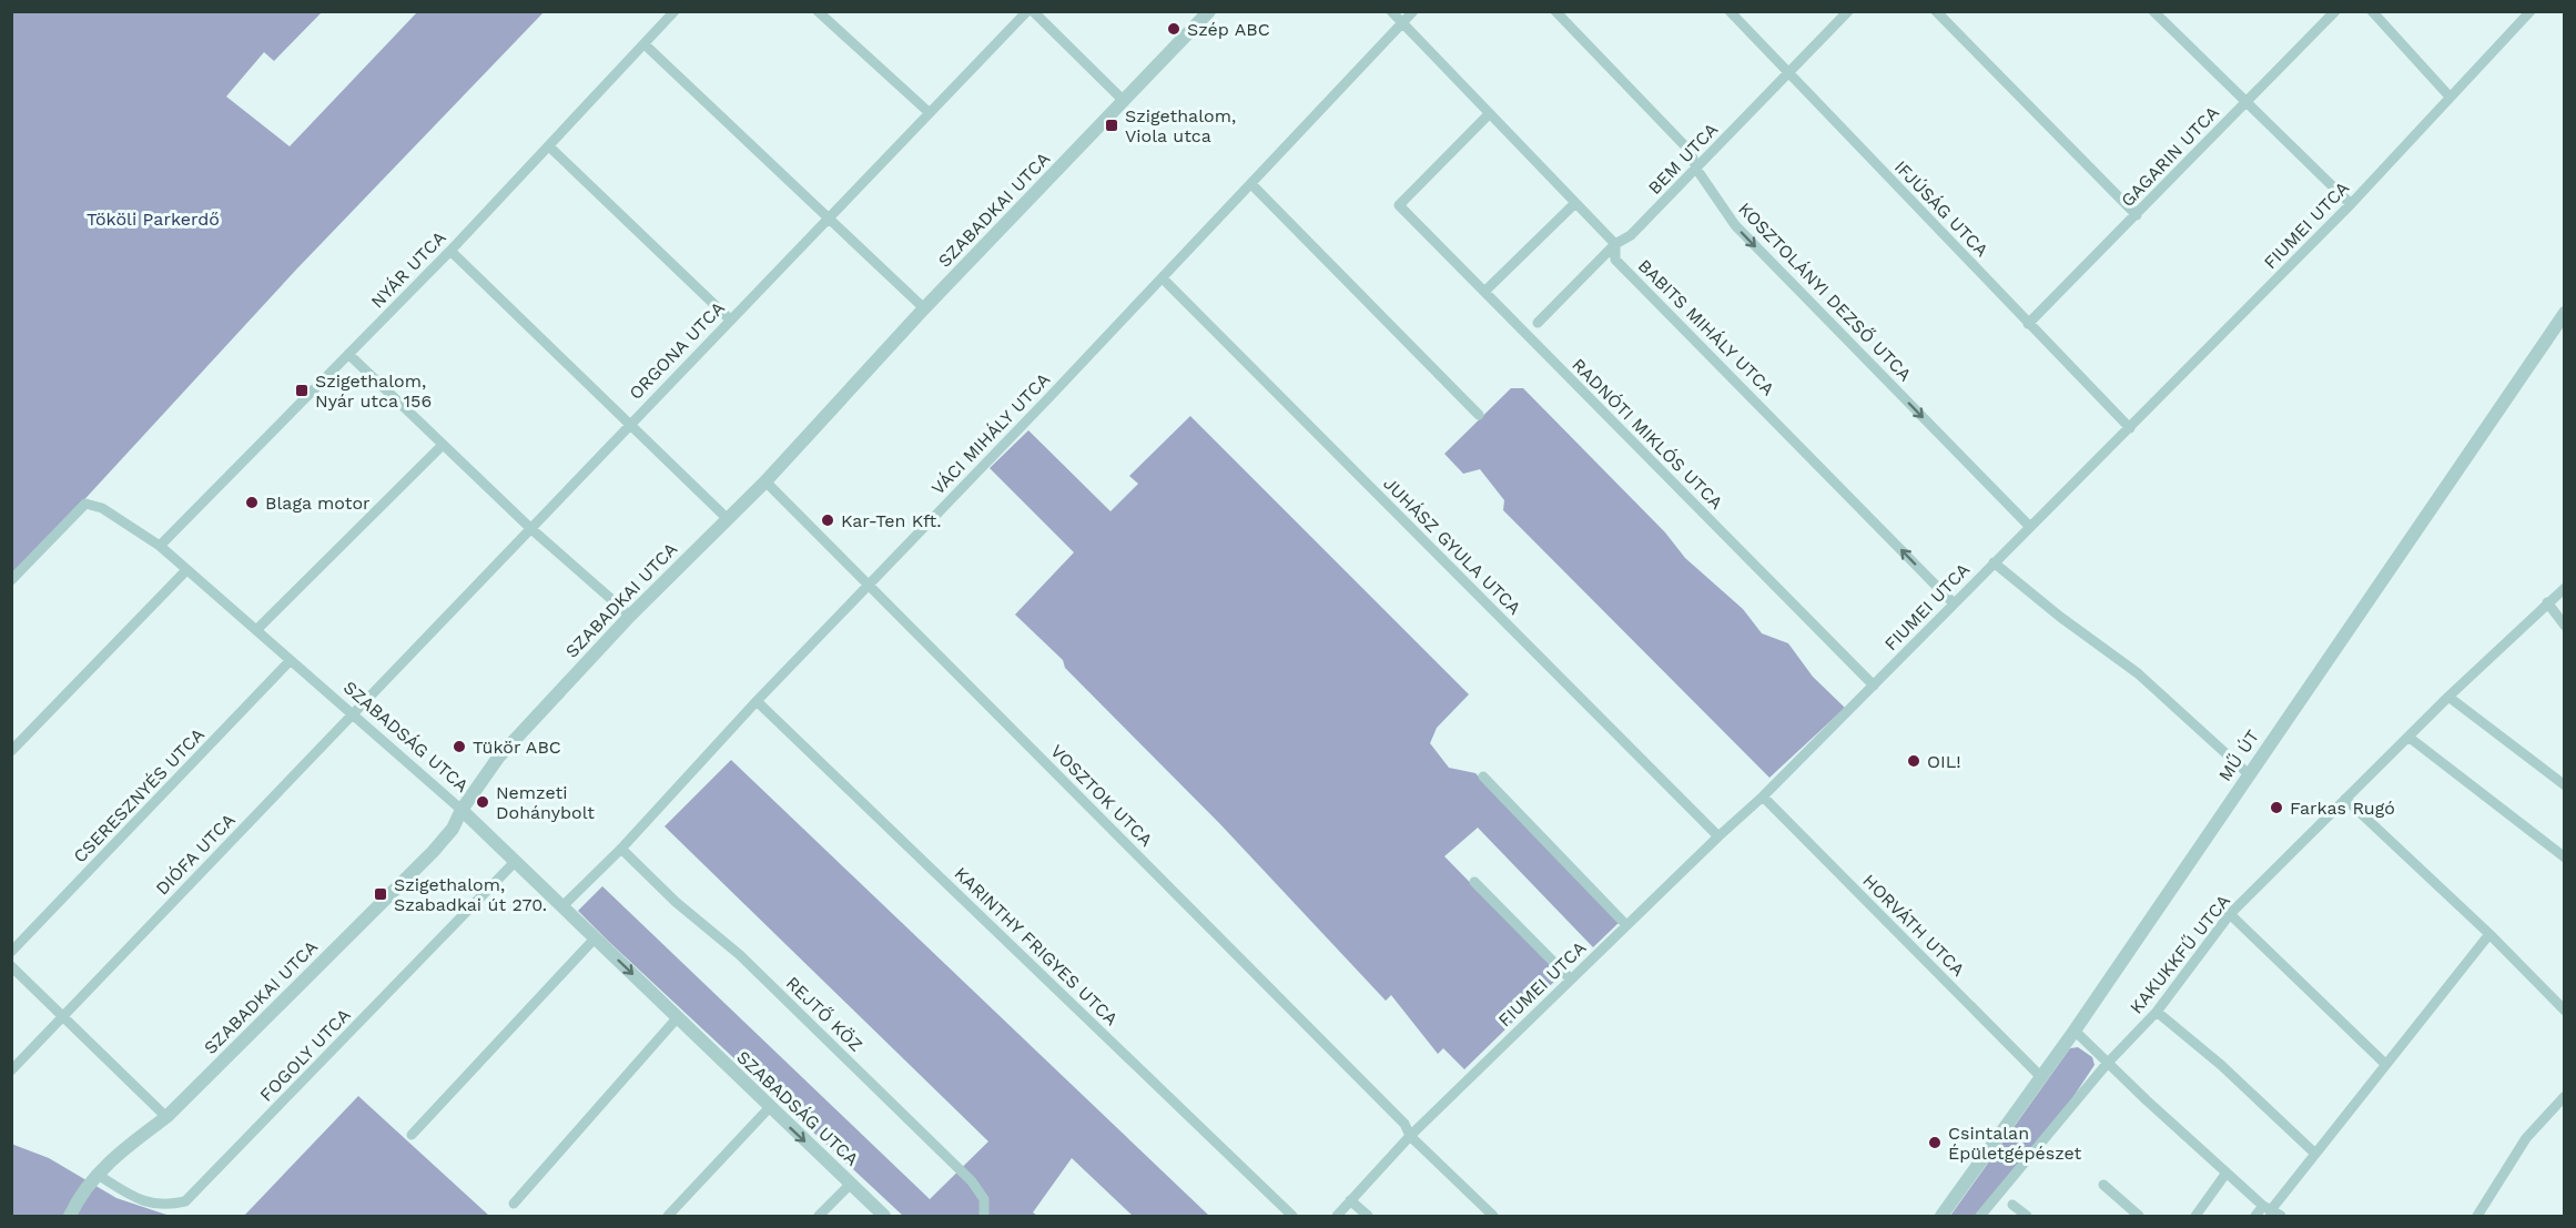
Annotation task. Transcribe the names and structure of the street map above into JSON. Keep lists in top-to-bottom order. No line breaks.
{"streets":{"street":["GAGARIN UTCA","BEM UTCA","IFJÚSÁG UTCA","SZABADKAI UTCA","FIUMEI UTCA","NYÁR UTCA","KOSZTOLÁNYI DEZSŐ UTCA","BABITS MIHÁLY UTCA","ORGONA UTCA","VÁCI MIHÁLY UTCA","RADNÓTI MIKLÓS UTCA","JUHÁSZ GYULA UTCA","SZABADSÁG UTCA","MŰ ÚT","CSERESZNYÉS UTCA","VOSZTOK UTCA","DIÓFA UTCA","HORVÁTH UTCA","KARINTHY FRIGYES UTCA","KAKUKKFŰ UTCA","REJTŐ KÖZ","FOGOLY UTCA"]},"crossings":[["GAGARIN UTCA","IFJÚSÁG UTCA"],["BEM UTCA","IFJÚSÁG UTCA"],["BEM UTCA","KOSZTOLÁNYI DEZSŐ UTCA"],["BEM UTCA","BABITS MIHÁLY UTCA"],["IFJÚSÁG UTCA","FIUMEI UTCA"],["SZABADKAI UTCA","SZABADSÁG UTCA"],["SZABADKAI UTCA","VOSZTOK UTCA"],["SZABADKAI UTCA","FOGOLY UTCA"],["FIUMEI UTCA","KOSZTOLÁNYI DEZSŐ UTCA"],["FIUMEI UTCA","BABITS MIHÁLY UTCA"],["FIUMEI UTCA","RADNÓTI MIKLÓS UTCA"],["FIUMEI UTCA","JUHÁSZ GYULA UTCA"],["FIUMEI UTCA","VOSZTOK UTCA"],["FIUMEI UTCA","HORVÁTH UTCA"],["NYÁR UTCA","SZABADSÁG UTCA"],["BABITS MIHÁLY UTCA","VÁCI MIHÁLY UTCA"],["BABITS MIHÁLY UTCA","RADNÓTI MIKLÓS UTCA"],["ORGONA UTCA","SZABADSÁG UTCA"],["ORGONA UTCA","DIÓFA UTCA"],["VÁCI MIHÁLY UTCA","JUHÁSZ GYULA UTCA"],["VÁCI MIHÁLY UTCA","SZABADSÁG UTCA"],["VÁCI MIHÁLY UTCA","VOSZTOK UTCA"],["VÁCI MIHÁLY UTCA","KARINTHY FRIGYES UTCA"],["VÁCI MIHÁLY UTCA","REJTŐ KÖZ"],["SZABADSÁG UTCA","CSERESZNYÉS UTCA"],["SZABADSÁG UTCA","DIÓFA UTCA"],["SZABADSÁG UTCA","FOGOLY UTCA"],["MŰ ÚT","HORVÁTH UTCA"]],"one_way":["KOSZTOLÁNYI DEZSŐ UTCA","BABITS MIHÁLY UTCA"],"parks":["Tököli Parkerdő"],"places":{"other":["Szép ABC","Blaga motor","Kar-Ten Kft.","Tükör ABC","OIL!","Nemzeti Dohánybolt","Farkas Rugó","Csintalan Épületgépészet"],"transit":["Szigethalom, Viola utca","Szigethalom, Nyár utca 156","Szigethalom, Szabadkai út 270."]}}
